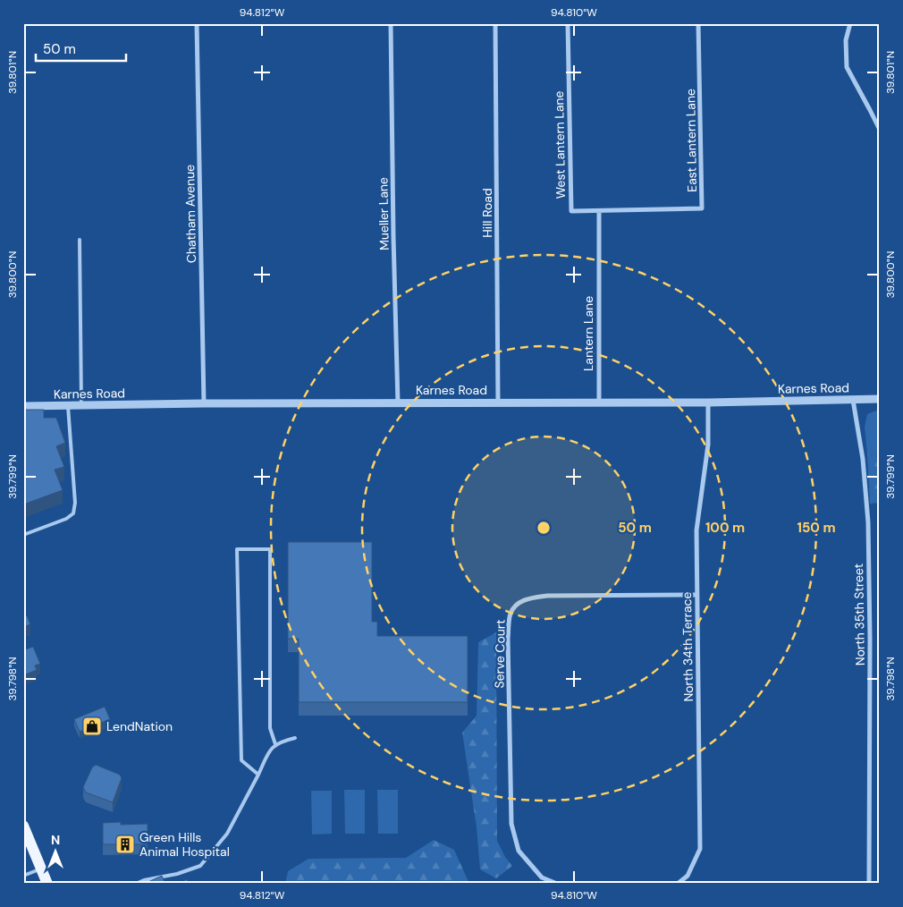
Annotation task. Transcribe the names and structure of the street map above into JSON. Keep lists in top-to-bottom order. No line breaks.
{"streets":{"street":["East Lantern Lane","West Lantern Lane","Hill Road","Chatham Avenue","Mueller Lane","Lantern Lane","Karnes Road","North 35th Street","North 34th Terrace","Serve Court"]},"crossings":[["East Lantern Lane","West Lantern Lane"],["East Lantern Lane","Lantern Lane"],["West Lantern Lane","Lantern Lane"],["Hill Road","Karnes Road"],["Chatham Avenue","Karnes Road"],["Mueller Lane","Karnes Road"],["Lantern Lane","Karnes Road"],["Karnes Road","North 35th Street"],["Karnes Road","North 34th Terrace"],["North 34th Terrace","Serve Court"]],"places":{"shop":["LendNation"],"building":["Green Hills Animal Hospital"]},"scale_bar":"50 m","north":"top","coordinates":["94.812°W","94.810°W","39.801°N","39.800°N","39.799°N","39.798°N"],"rings":["50 m","100 m","150 m"]}
